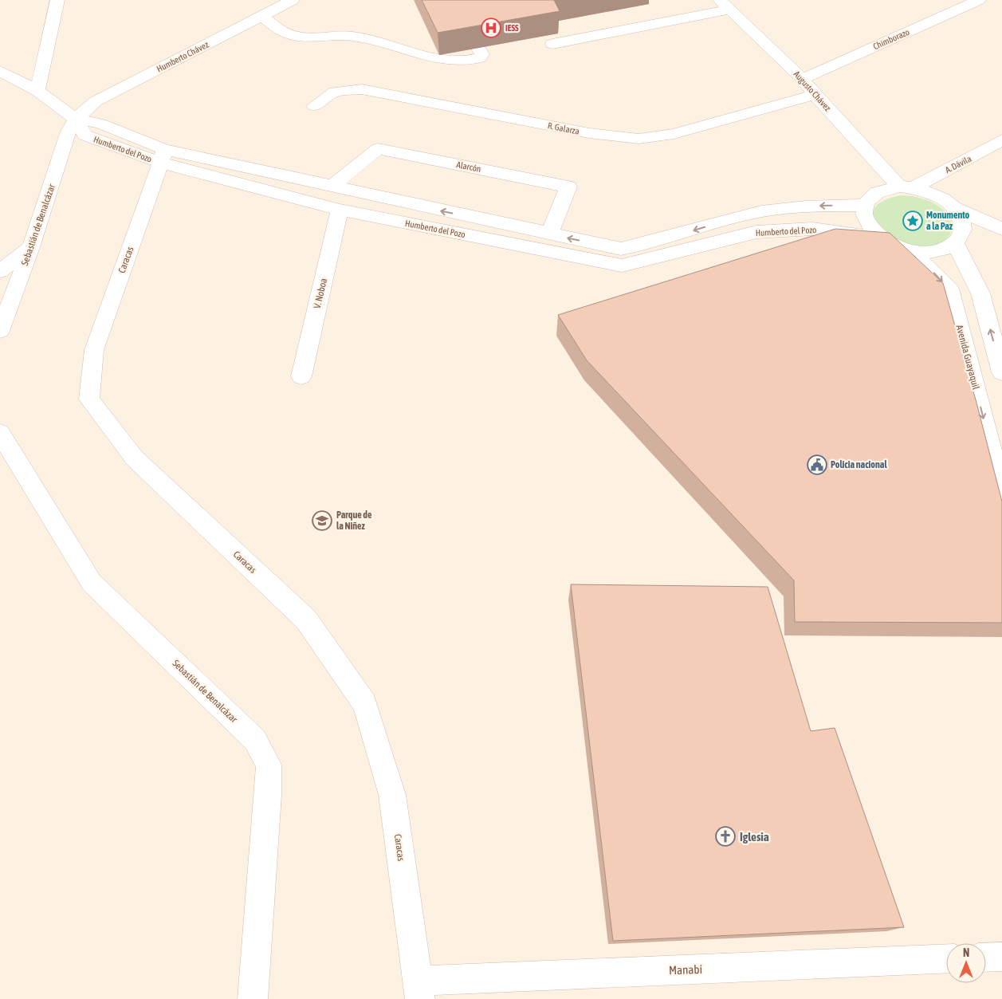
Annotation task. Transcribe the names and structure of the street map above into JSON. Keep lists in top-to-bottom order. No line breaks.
{"streets":{"street":["Chimborazo","Humberto Chávez","Augusto Chávez","R. Galarza","Humberto del Pozo","A. Dávila","Alarcón","Sebastián de Benalcázar","Caracas","V. Noboa","Avenida Guayaquil","Manabí"]},"crossings":[["Chimborazo","Augusto Chávez"],["Humberto Chávez","Humberto del Pozo"],["Humberto Chávez","Sebastián de Benalcázar"],["Augusto Chávez","R. Galarza"],["Augusto Chávez","Humberto del Pozo"],["Augusto Chávez","A. Dávila"],["Augusto Chávez","Avenida Guayaquil"],["Humberto del Pozo","A. Dávila"],["Humberto del Pozo","Alarcón"],["Humberto del Pozo","Sebastián de Benalcázar"],["Humberto del Pozo","Caracas"],["Humberto del Pozo","V. Noboa"],["Humberto del Pozo","Avenida Guayaquil"],["A. Dávila","Avenida Guayaquil"],["Caracas","Manabí"]],"places":{"hospital":["IESS"],"place":["Monumento a la Paz"],"public building":["Policia nacional"],"school or university":["Parque de la Niñez"],"church":["Iglesia"]},"north":"top"}
